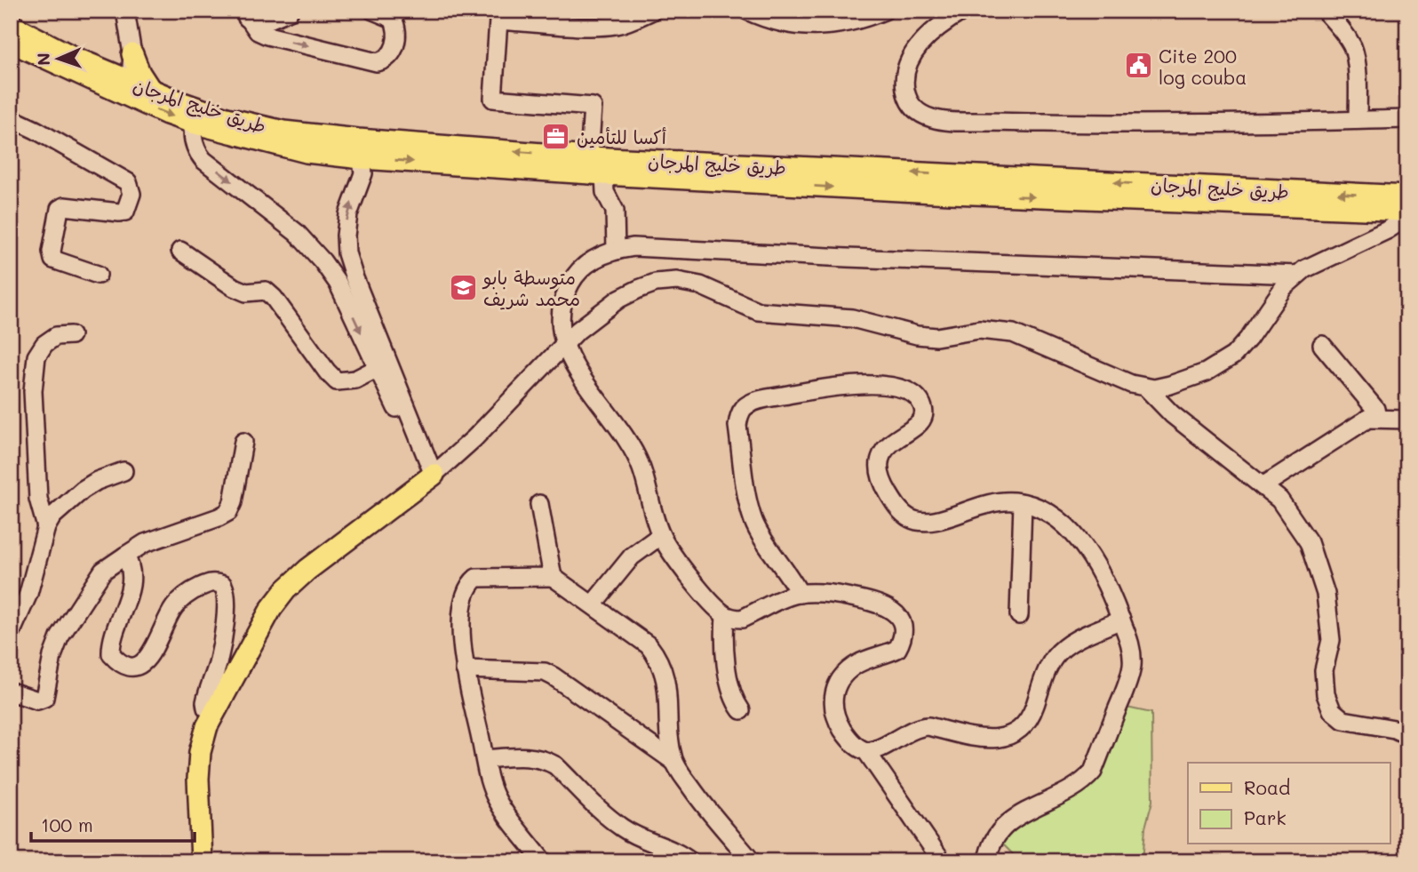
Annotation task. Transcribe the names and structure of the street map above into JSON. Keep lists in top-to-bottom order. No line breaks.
{"streets":{"main road":["طريق خليج المرجان"]},"places":{"public building":["Cite 200 log couba"],"office":["أكسا للتأمين"],"school or university":["متوسطة بابو محمد شريف"]},"legend":["Road","Park"],"scale_bar":"100 m","north":"left"}
